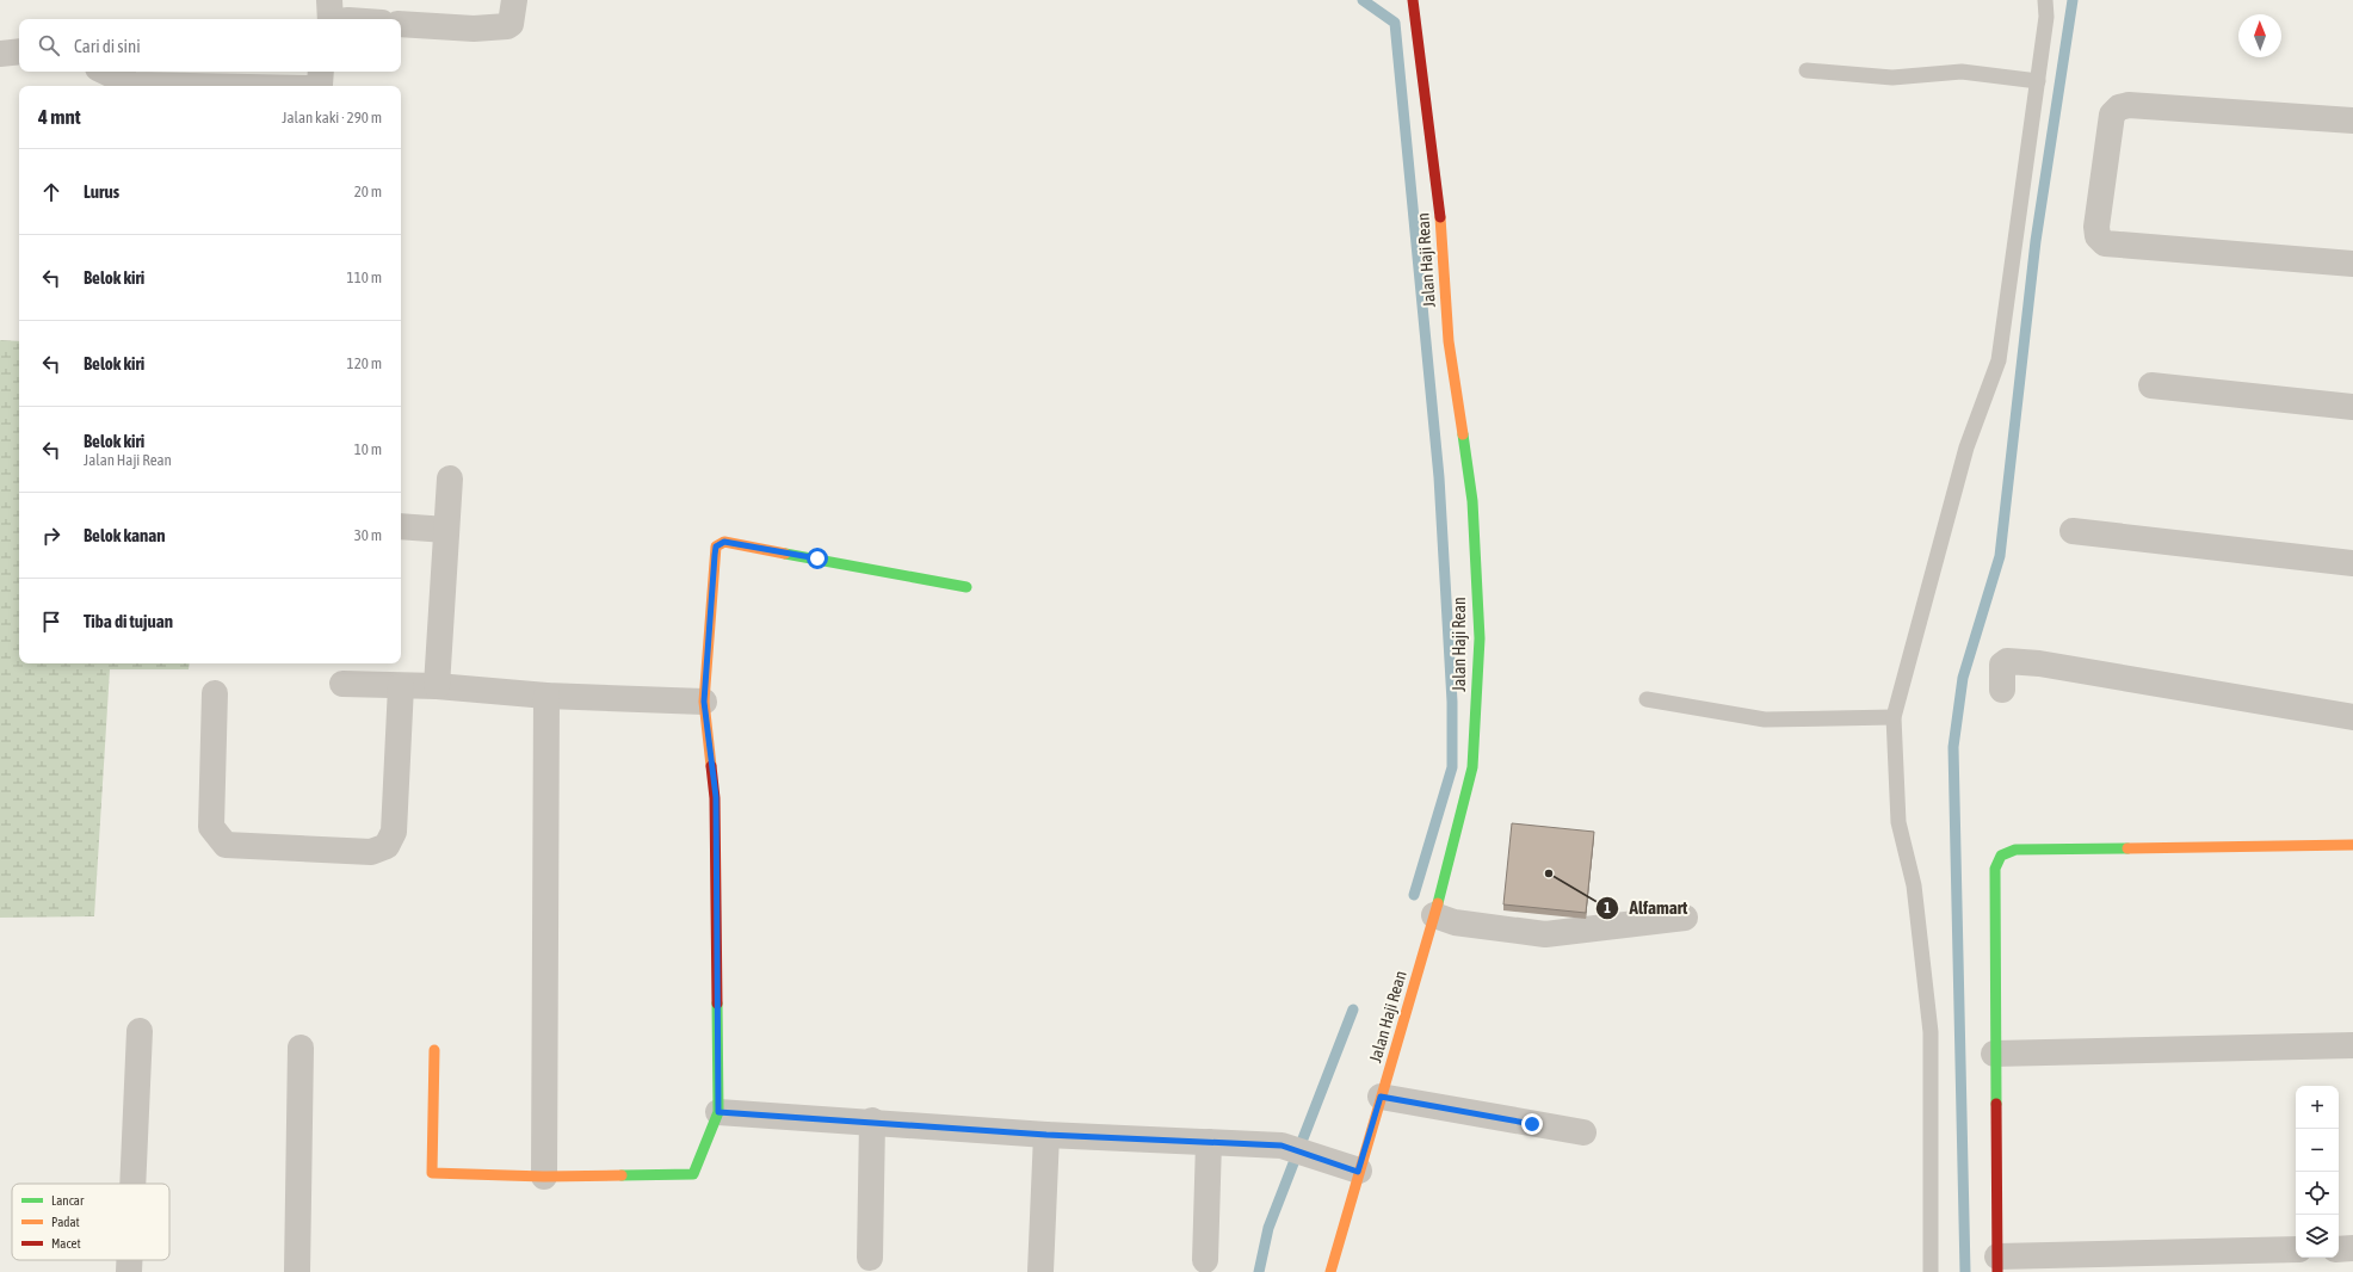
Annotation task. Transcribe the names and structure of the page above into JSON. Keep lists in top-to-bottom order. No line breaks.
{"streets":{"street":["Jalan Haji Rean"]},"places":["Alfamart"],"legend":["Lancar","Padat","Macet"],"north":"top","page":{"search":"Cari di sini","heading":["4 mnt","Jalan kaki · 290 m"],"list":[["Lurus","20 m"],["Belok kiri","110 m"],["Belok kiri","120 m"],["Belok kiri","Jalan Haji Rean","10 m"],["Belok kanan","30 m"],"Tiba di tujuan"],"map_buttons":["+","−"]}}
